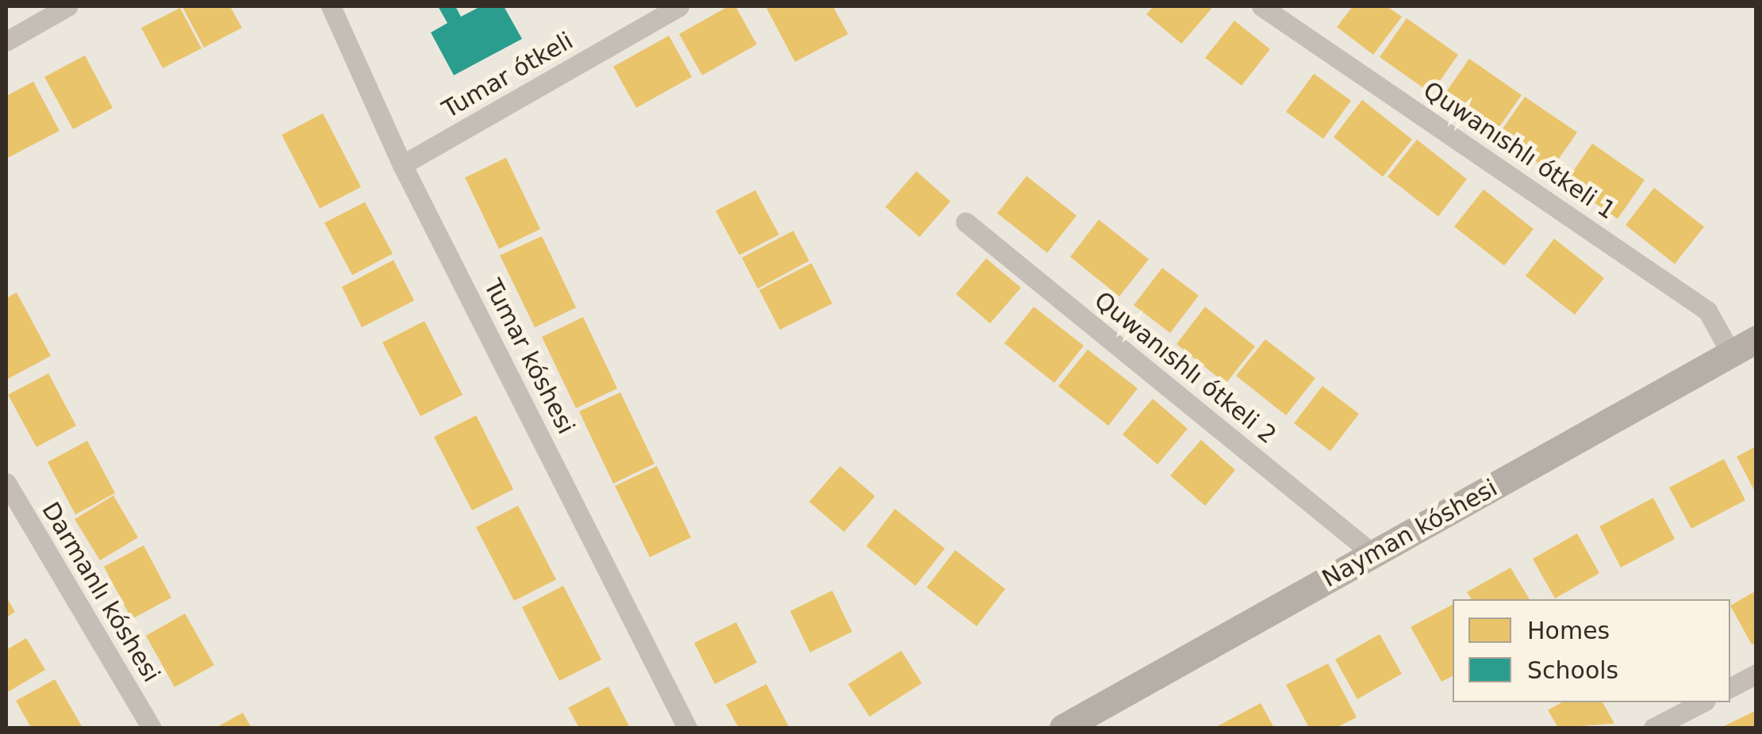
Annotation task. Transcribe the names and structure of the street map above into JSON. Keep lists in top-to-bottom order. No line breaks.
{"streets":{"main road":["Nayman kóshesi"],"street":["Tumar ótkeli","Quwanıshlı ótkeli 1","Tumar kóshesi","Quwanıshlı ótkeli 2","Darmanlı kóshesi"]},"crossings":[["Tumar ótkeli","Tumar kóshesi"],["Quwanıshlı ótkeli 1","Nayman kóshesi"],["Quwanıshlı ótkeli 2","Nayman kóshesi"]],"legend":["Homes","Schools"]}
